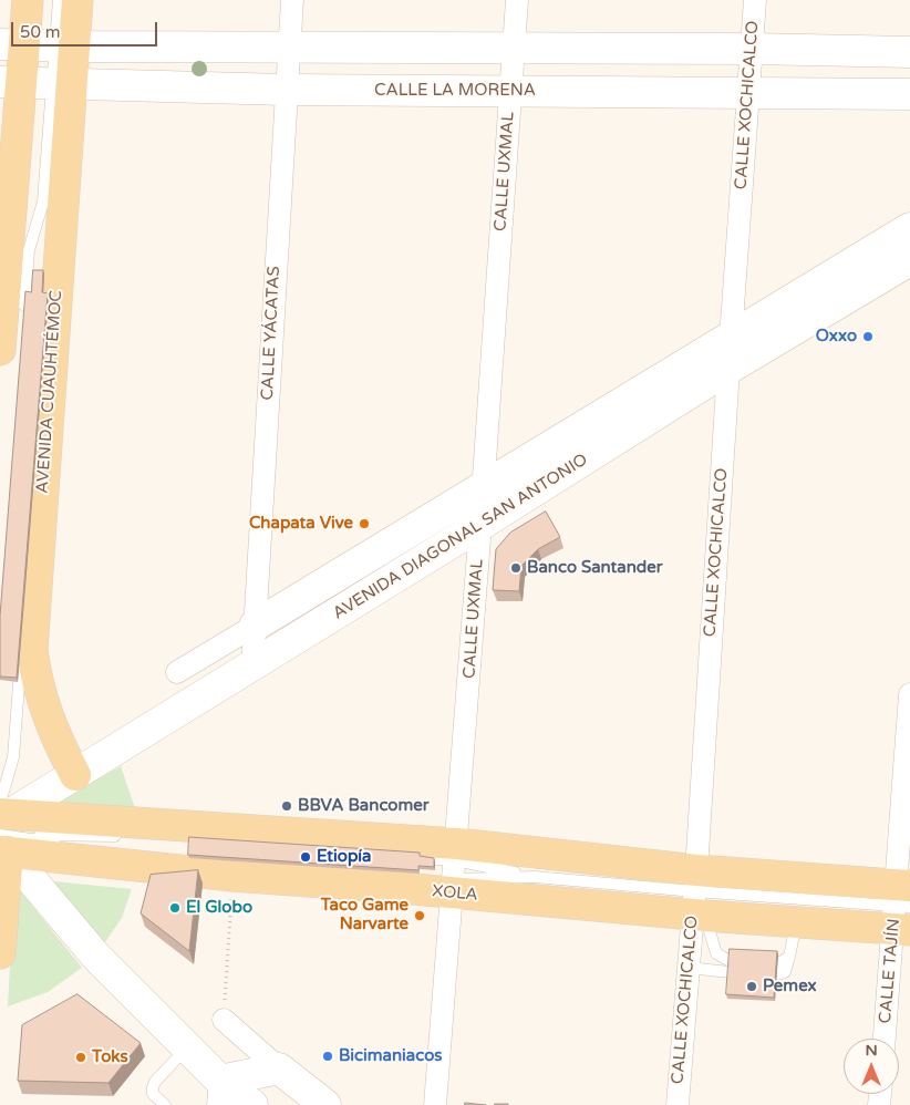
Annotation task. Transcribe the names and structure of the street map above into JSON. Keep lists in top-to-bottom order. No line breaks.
{"streets":{"main road":["AVENIDA CUAUHTÉMOC","XOLA"],"street":["CALLE LA MORENA","CALLE XOCHICALCO","CALLE UXMAL","CALLE YÁCATAS","AVENIDA DIAGONAL SAN ANTONIO","CALLE TAJÍN"]},"crossings":[["CALLE LA MORENA","CALLE XOCHICALCO"],["CALLE LA MORENA","CALLE UXMAL"],["CALLE LA MORENA","CALLE YÁCATAS"],["CALLE LA MORENA","AVENIDA CUAUHTÉMOC"],["CALLE XOCHICALCO","AVENIDA DIAGONAL SAN ANTONIO"],["CALLE XOCHICALCO","XOLA"],["CALLE UXMAL","AVENIDA DIAGONAL SAN ANTONIO"],["CALLE UXMAL","XOLA"],["CALLE YÁCATAS","AVENIDA DIAGONAL SAN ANTONIO"],["AVENIDA CUAUHTÉMOC","AVENIDA DIAGONAL SAN ANTONIO"],["AVENIDA CUAUHTÉMOC","XOLA"],["AVENIDA DIAGONAL SAN ANTONIO","XOLA"],["XOLA","CALLE TAJÍN"]],"places":["Oxxo","Chapata Vive","Banco Santander","BBVA Bancomer","Etiopía","El Globo","Taco Game Narvarte","Pemex","Bicimaniacos","Toks"],"scale_bar":"50 m","north":"top"}
